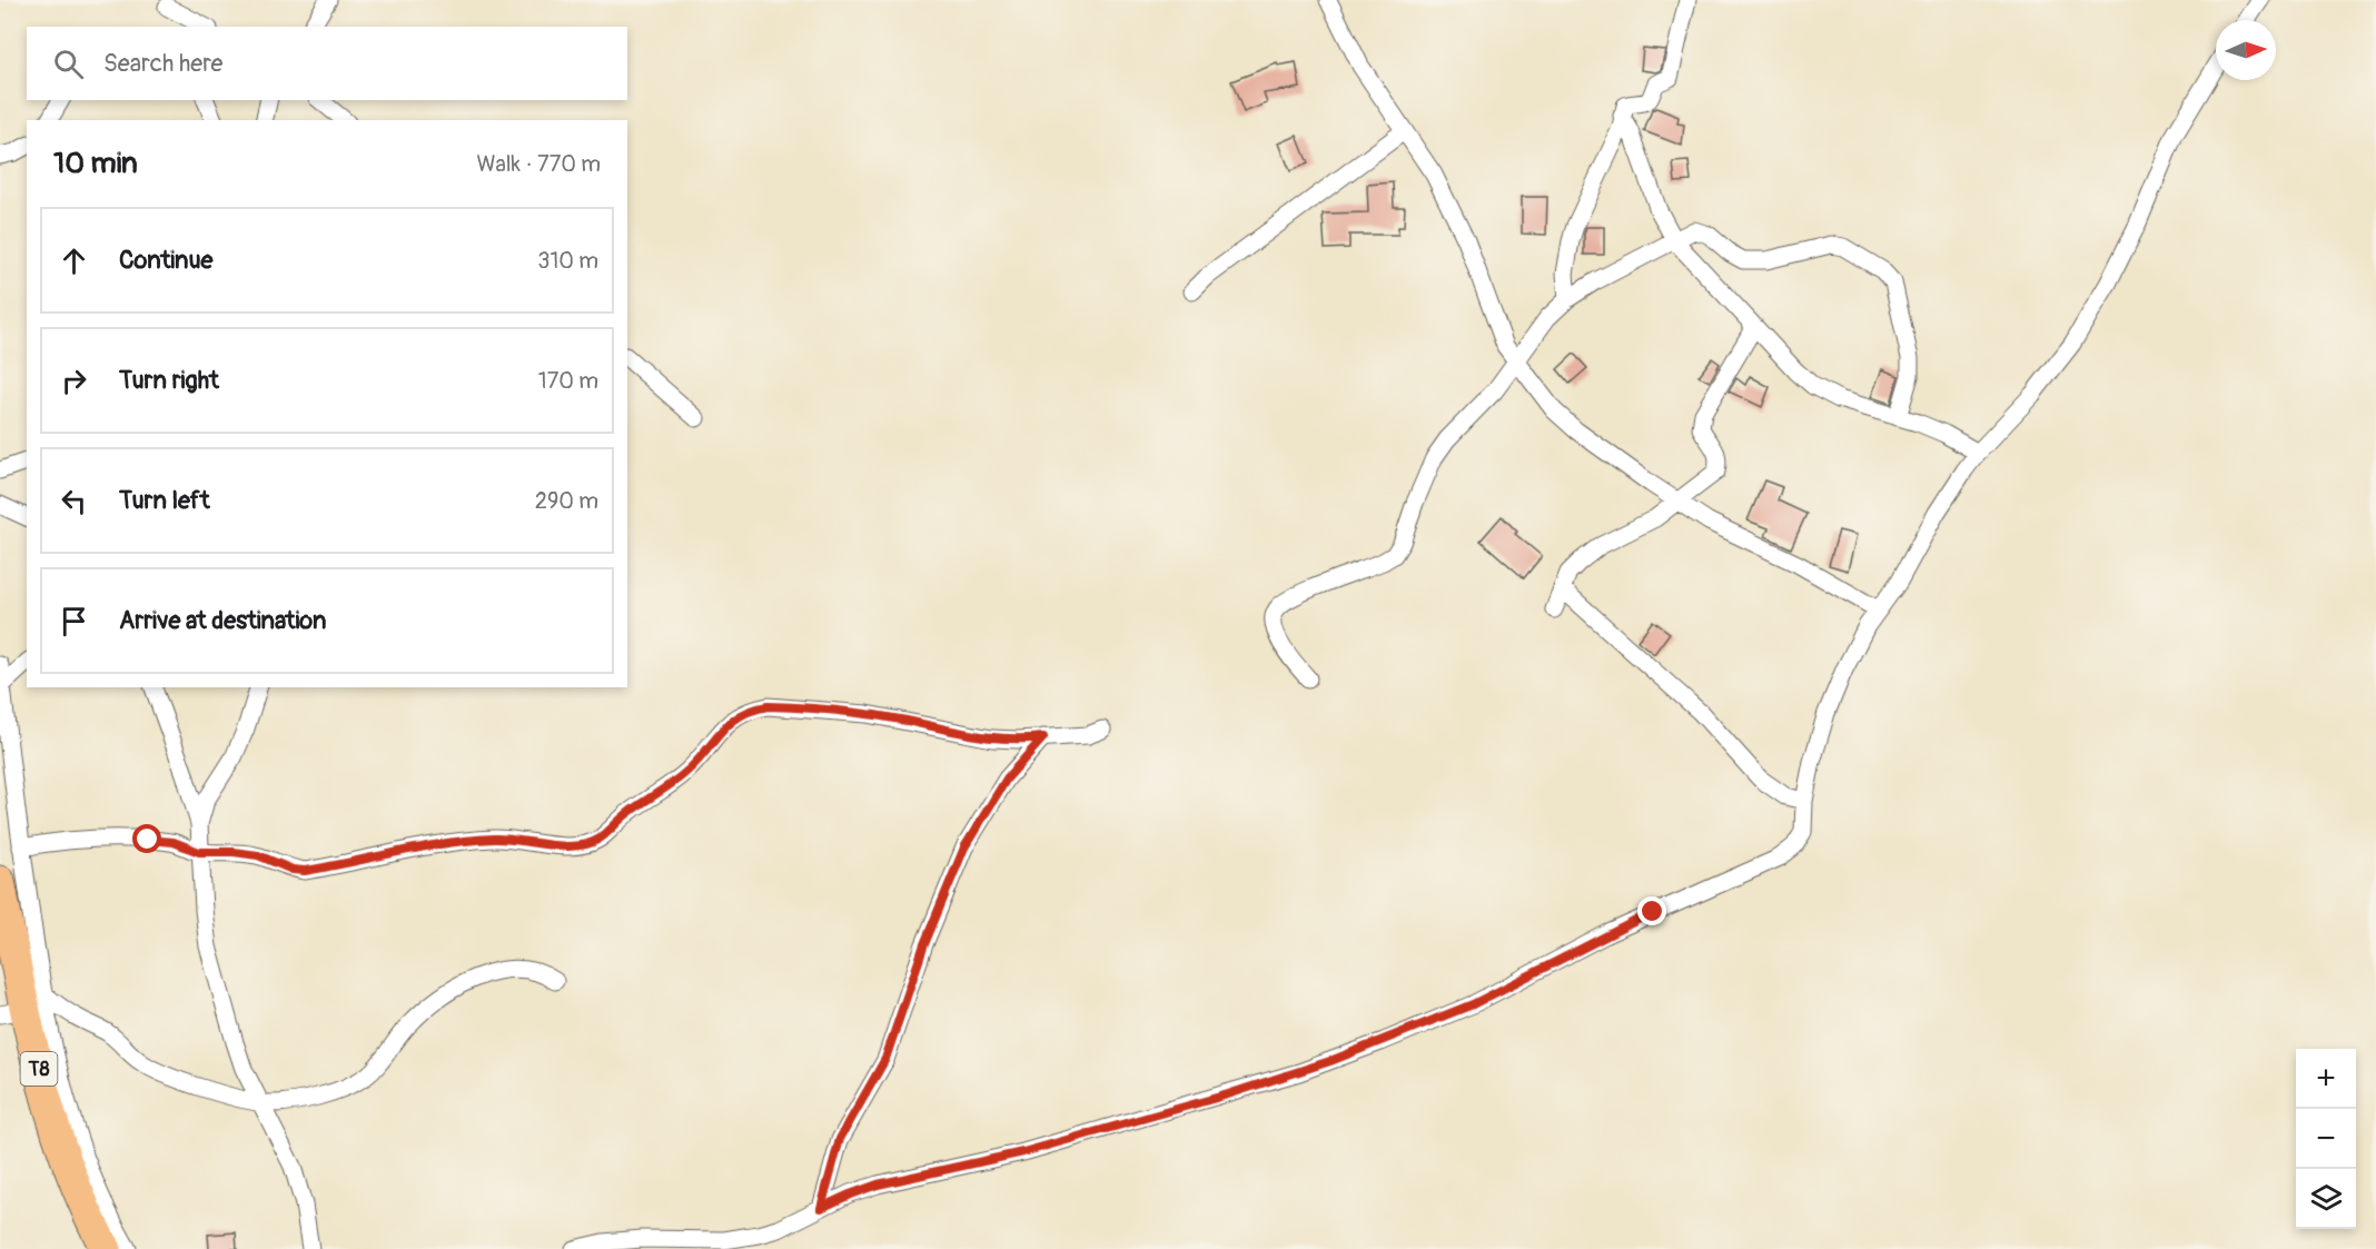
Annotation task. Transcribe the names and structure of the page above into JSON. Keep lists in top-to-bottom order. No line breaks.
{"streets":{"highway":["T8"]},"north":"right","page":{"search":"Search here","heading":["10 min","Walk · 770 m"],"list":[["Continue","310 m"],["Turn right","170 m"],["Turn left","290 m"],"Arrive at destination"],"map_buttons":["+","−"]}}
